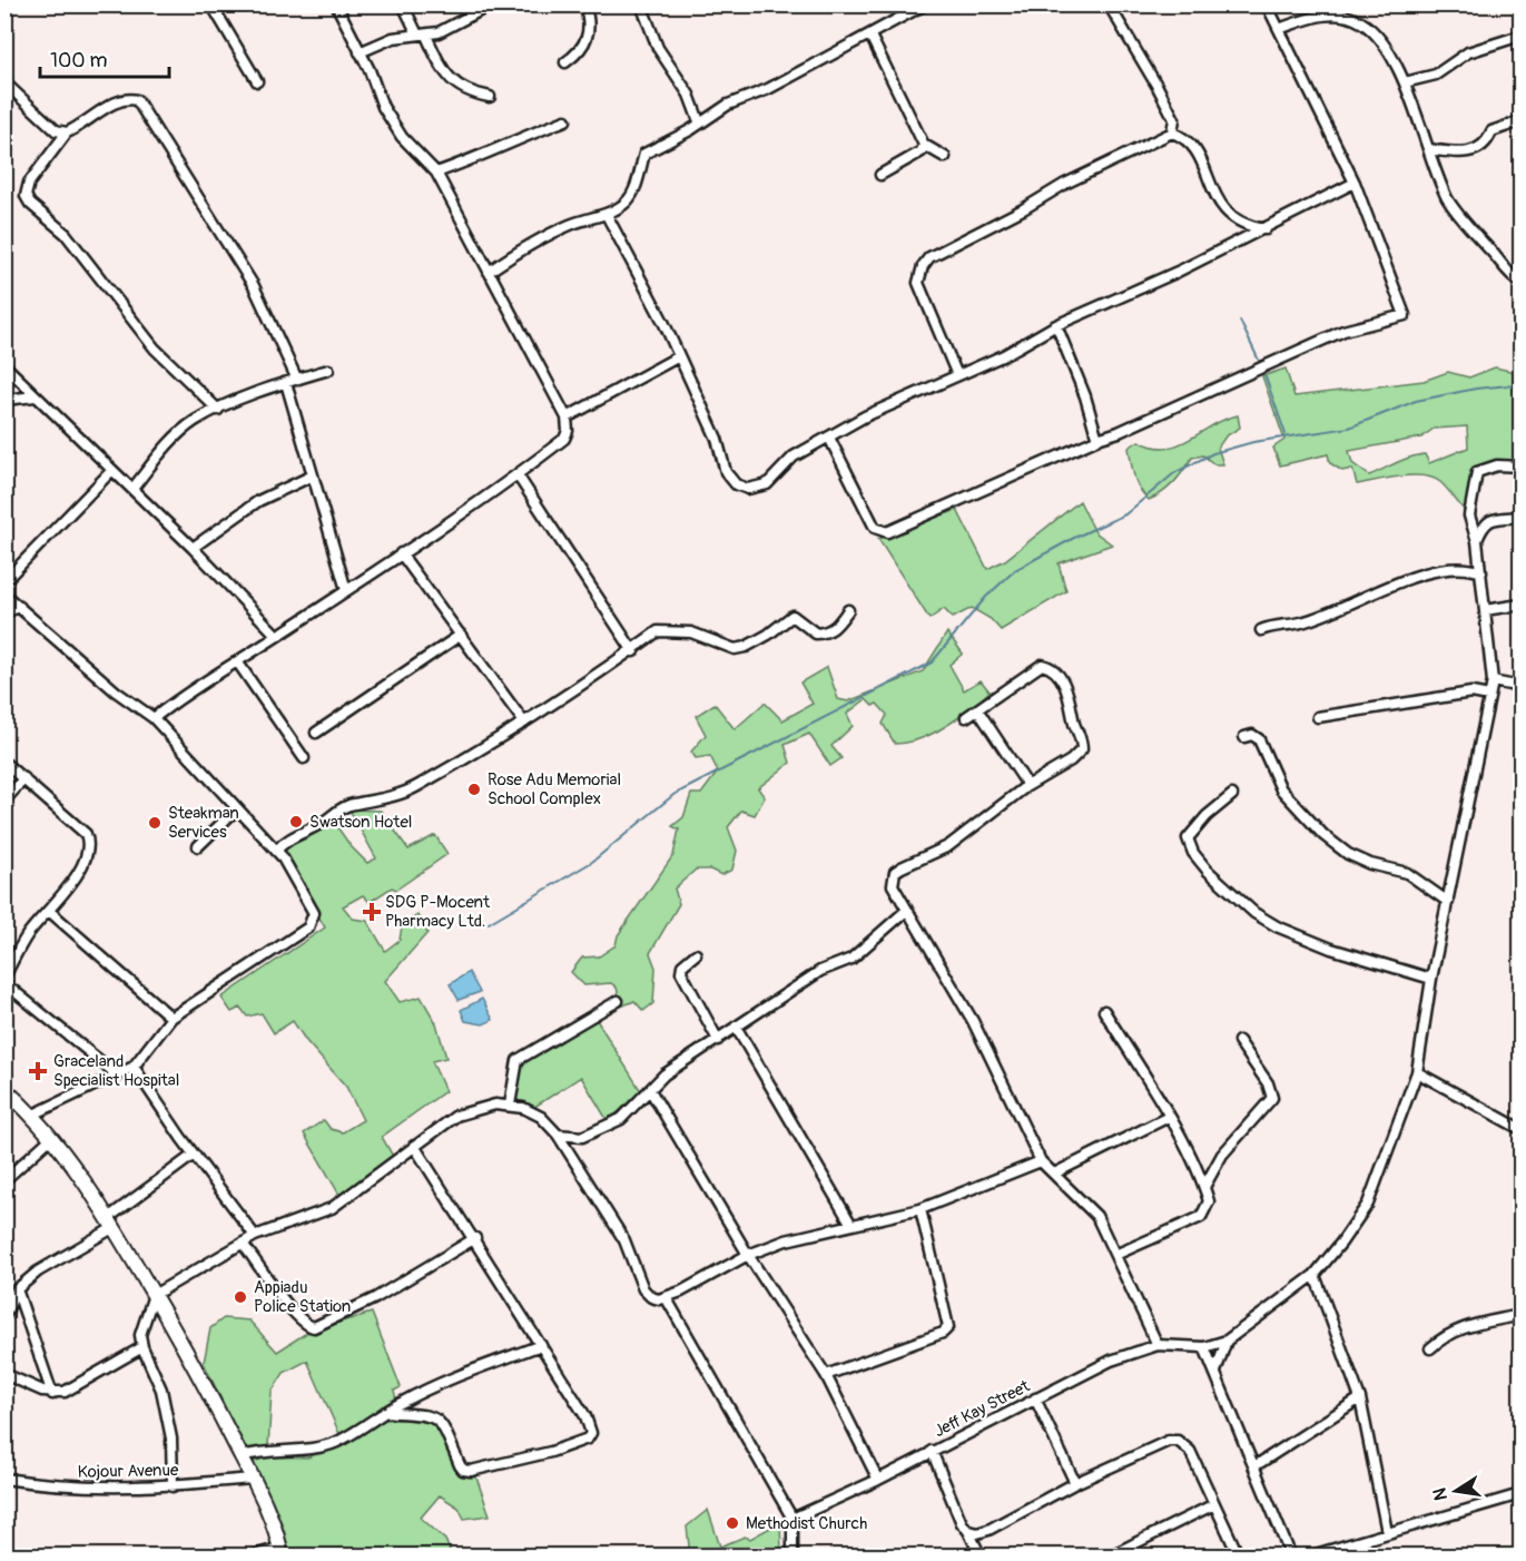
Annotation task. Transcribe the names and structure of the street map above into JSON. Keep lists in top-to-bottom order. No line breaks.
{"streets":{"street":["Jeff Kay Street","Kojour Avenue"]},"places":{"other":["Rose Adu Memorial School Complex","Swatson Hotel","Steakman Services","Appiadu Police Station","Methodist Church"],"health":["SDG P-Mocent Pharmacy Ltd.","Graceland Specialist Hospital"]},"scale_bar":"100 m","north":"left"}
